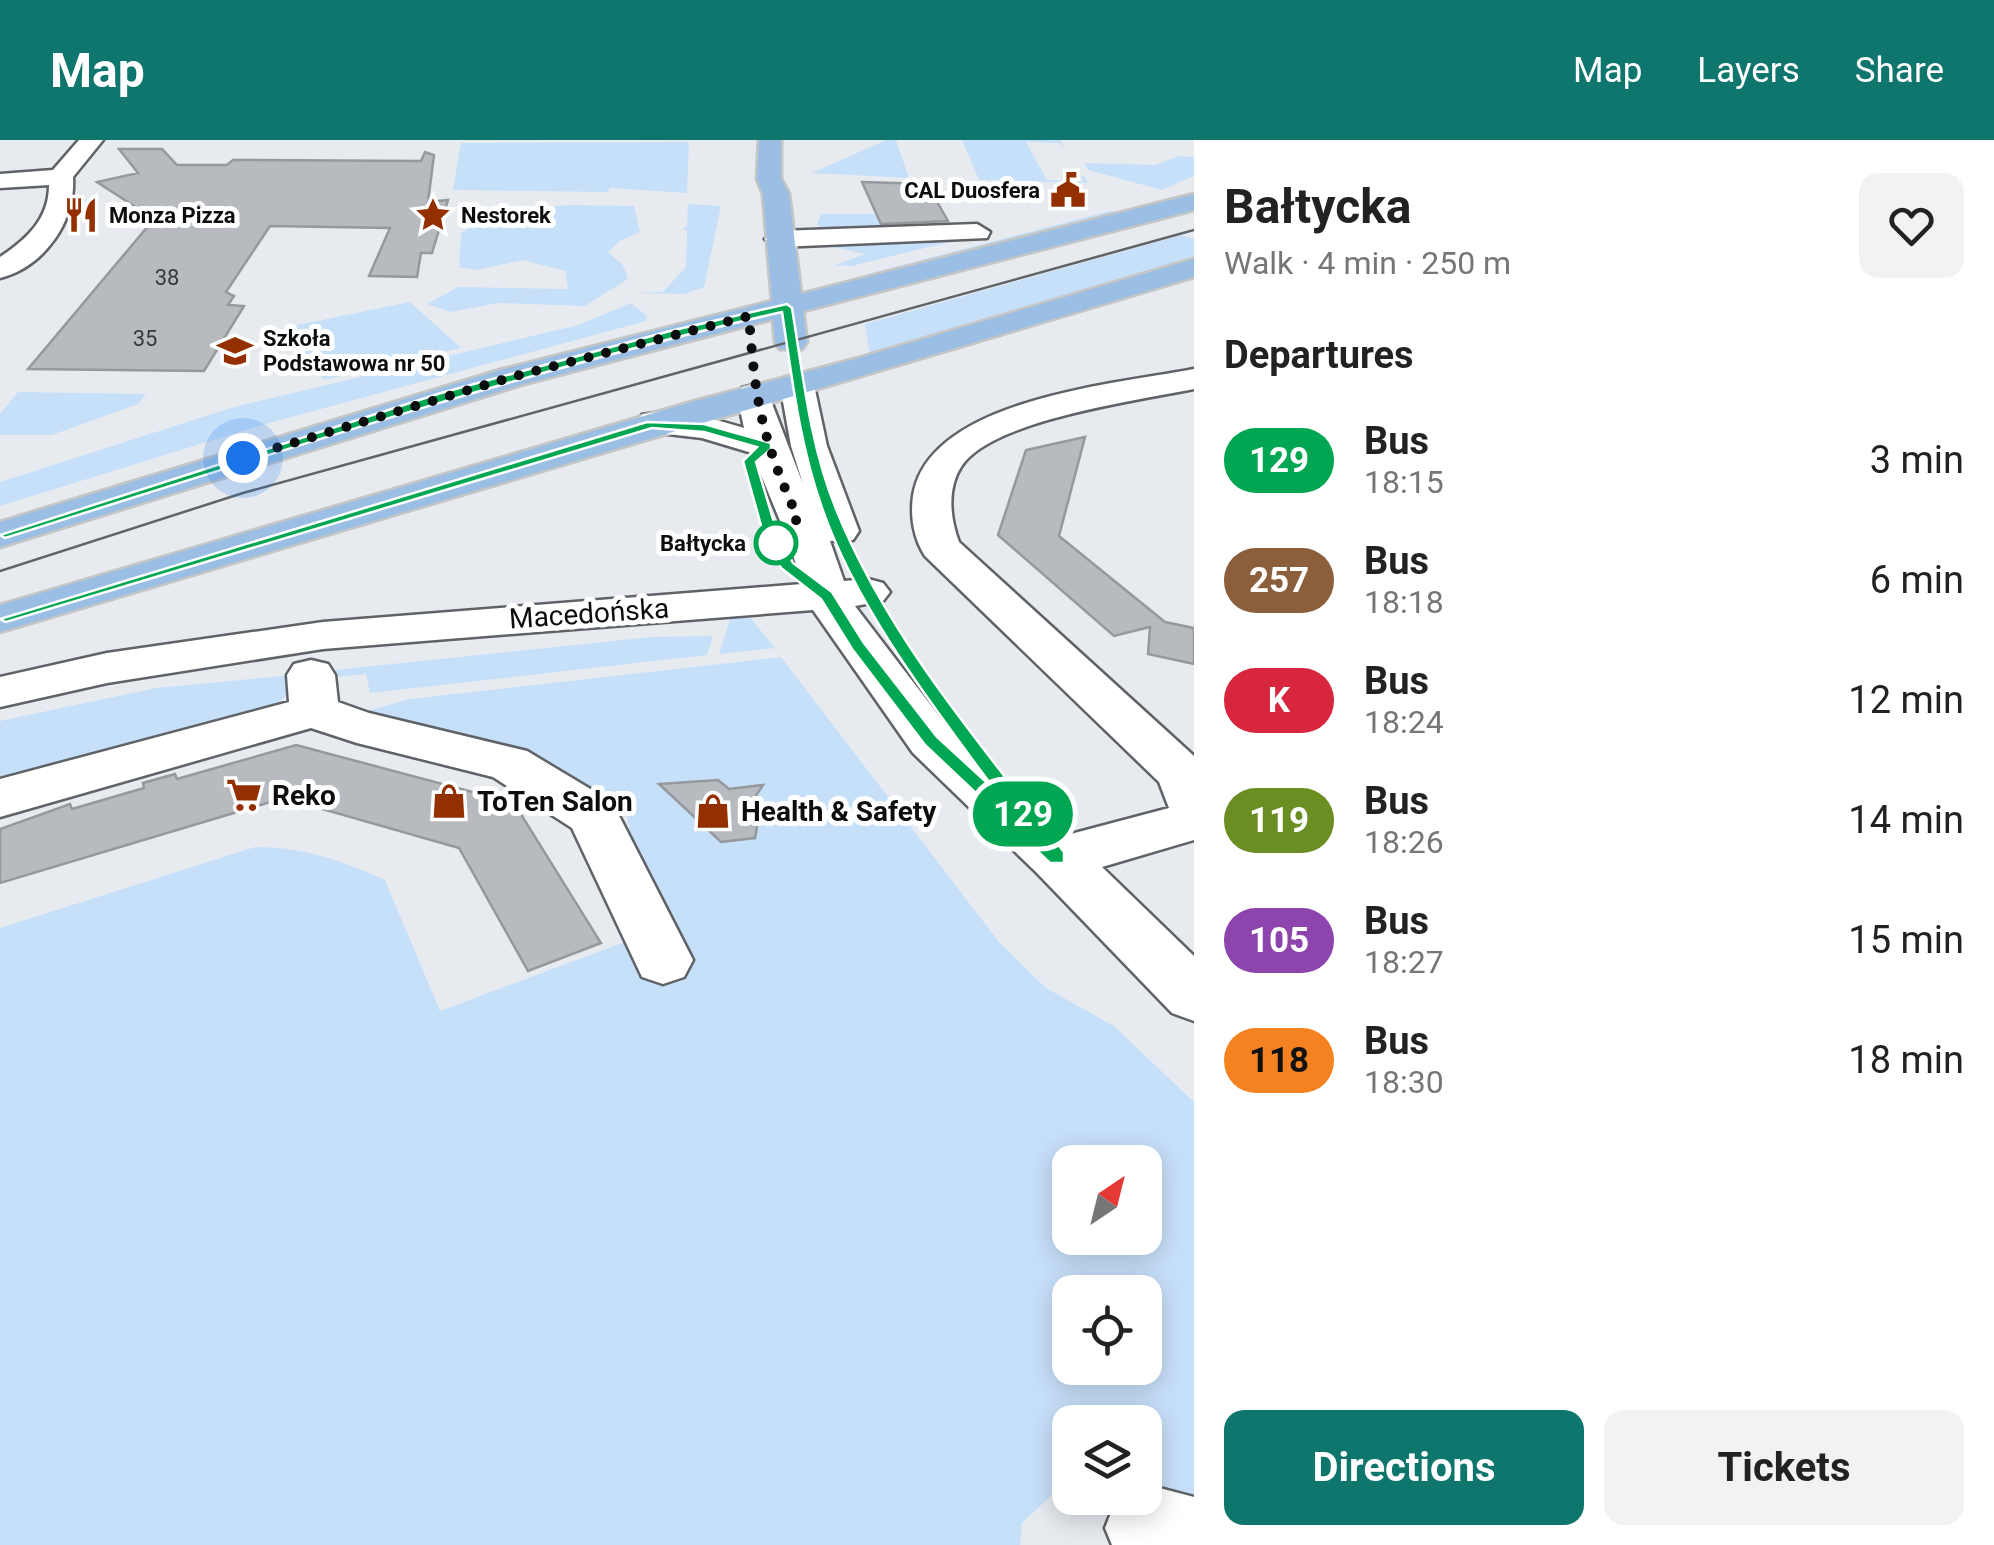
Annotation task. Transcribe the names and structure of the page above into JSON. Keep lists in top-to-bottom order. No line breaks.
{"streets":{"street":["Macedońska"]},"places":{"public building":["CAL Duosfera"],"restaurant":["Monza Pizza"],"place":["Nestorek"],"school or university":["Szkoła Podstawowa nr 50"],"other":["Bałtycka"],"supermarket":["Reko"],"shop":["ToTen Salon","Health & Safety"]},"lines":["bus line 129"],"house_numbers":["38","35"],"north":"top right","page":{"header":"Map","nav":["Map","Layers","Share"],"on_map":"129","heading":[["Bałtycka","Walk · 4 min · 250 m"],"Departures"],"list":[{"mark":"129","name":"Bus","note":"18:15","value":"3 min"},{"mark":"257","name":"Bus","note":"18:18","value":"6 min"},{"mark":"K","name":"Bus","note":"18:24","value":"12 min"},{"mark":"119","name":"Bus","note":"18:26","value":"14 min"},{"mark":"105","name":"Bus","note":"18:27","value":"15 min"},{"mark":"118","name":"Bus","note":"18:30","value":"18 min"}],"buttons":["Directions","Tickets"]}}
